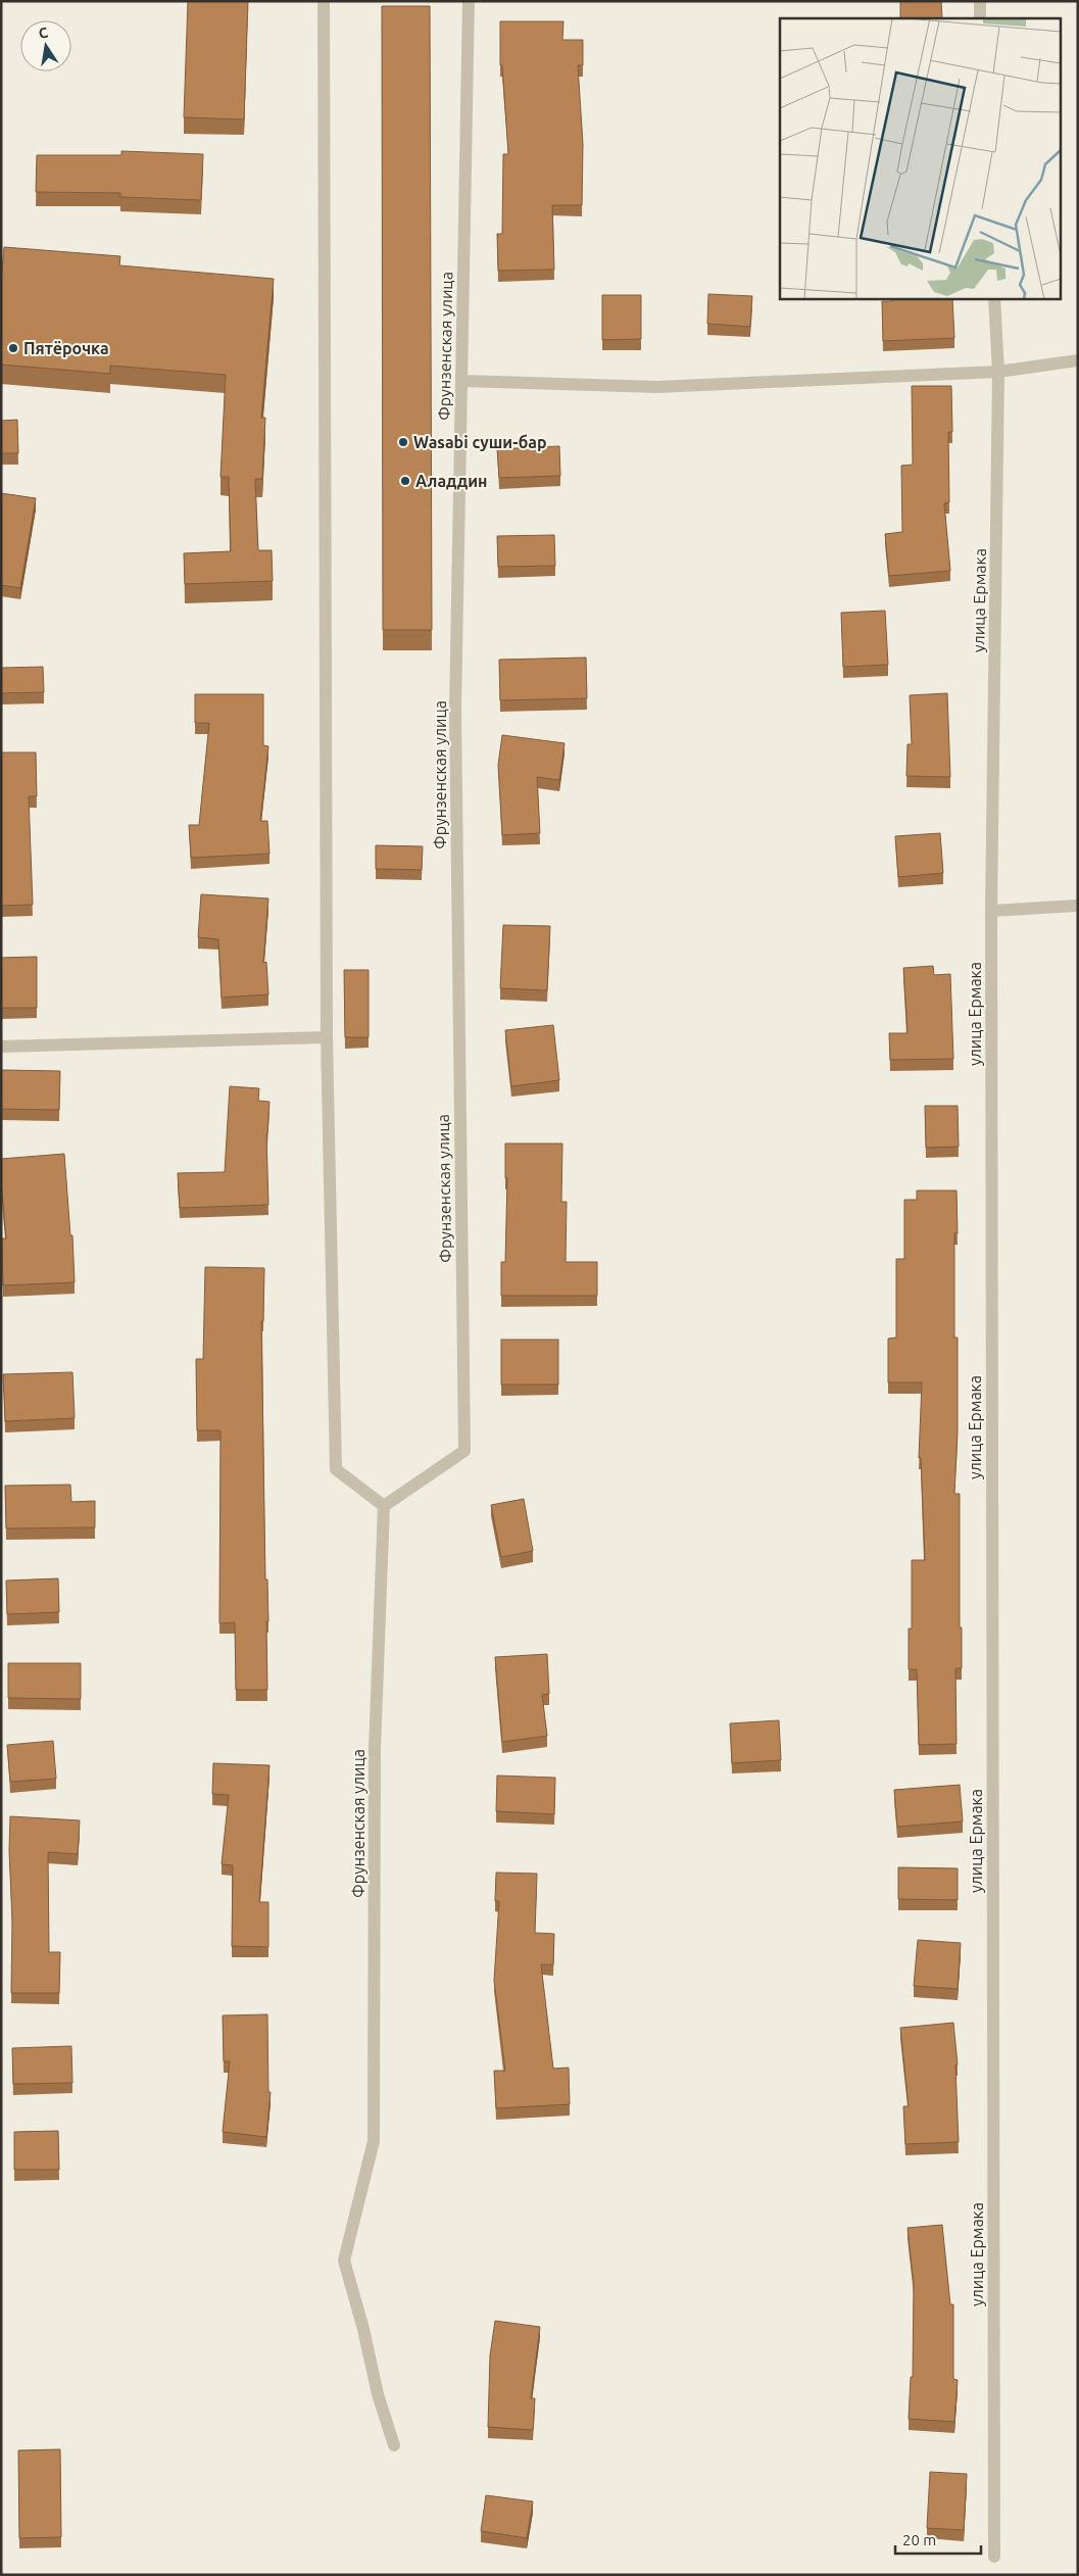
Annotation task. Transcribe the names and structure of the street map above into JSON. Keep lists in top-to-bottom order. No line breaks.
{"streets":{"street":["Фрунзенская улица","улица Ермака"]},"places":["Пятёрочка","Wasabi суши-бар","Аладдин"],"scale_bar":"20 m","north":"top"}
